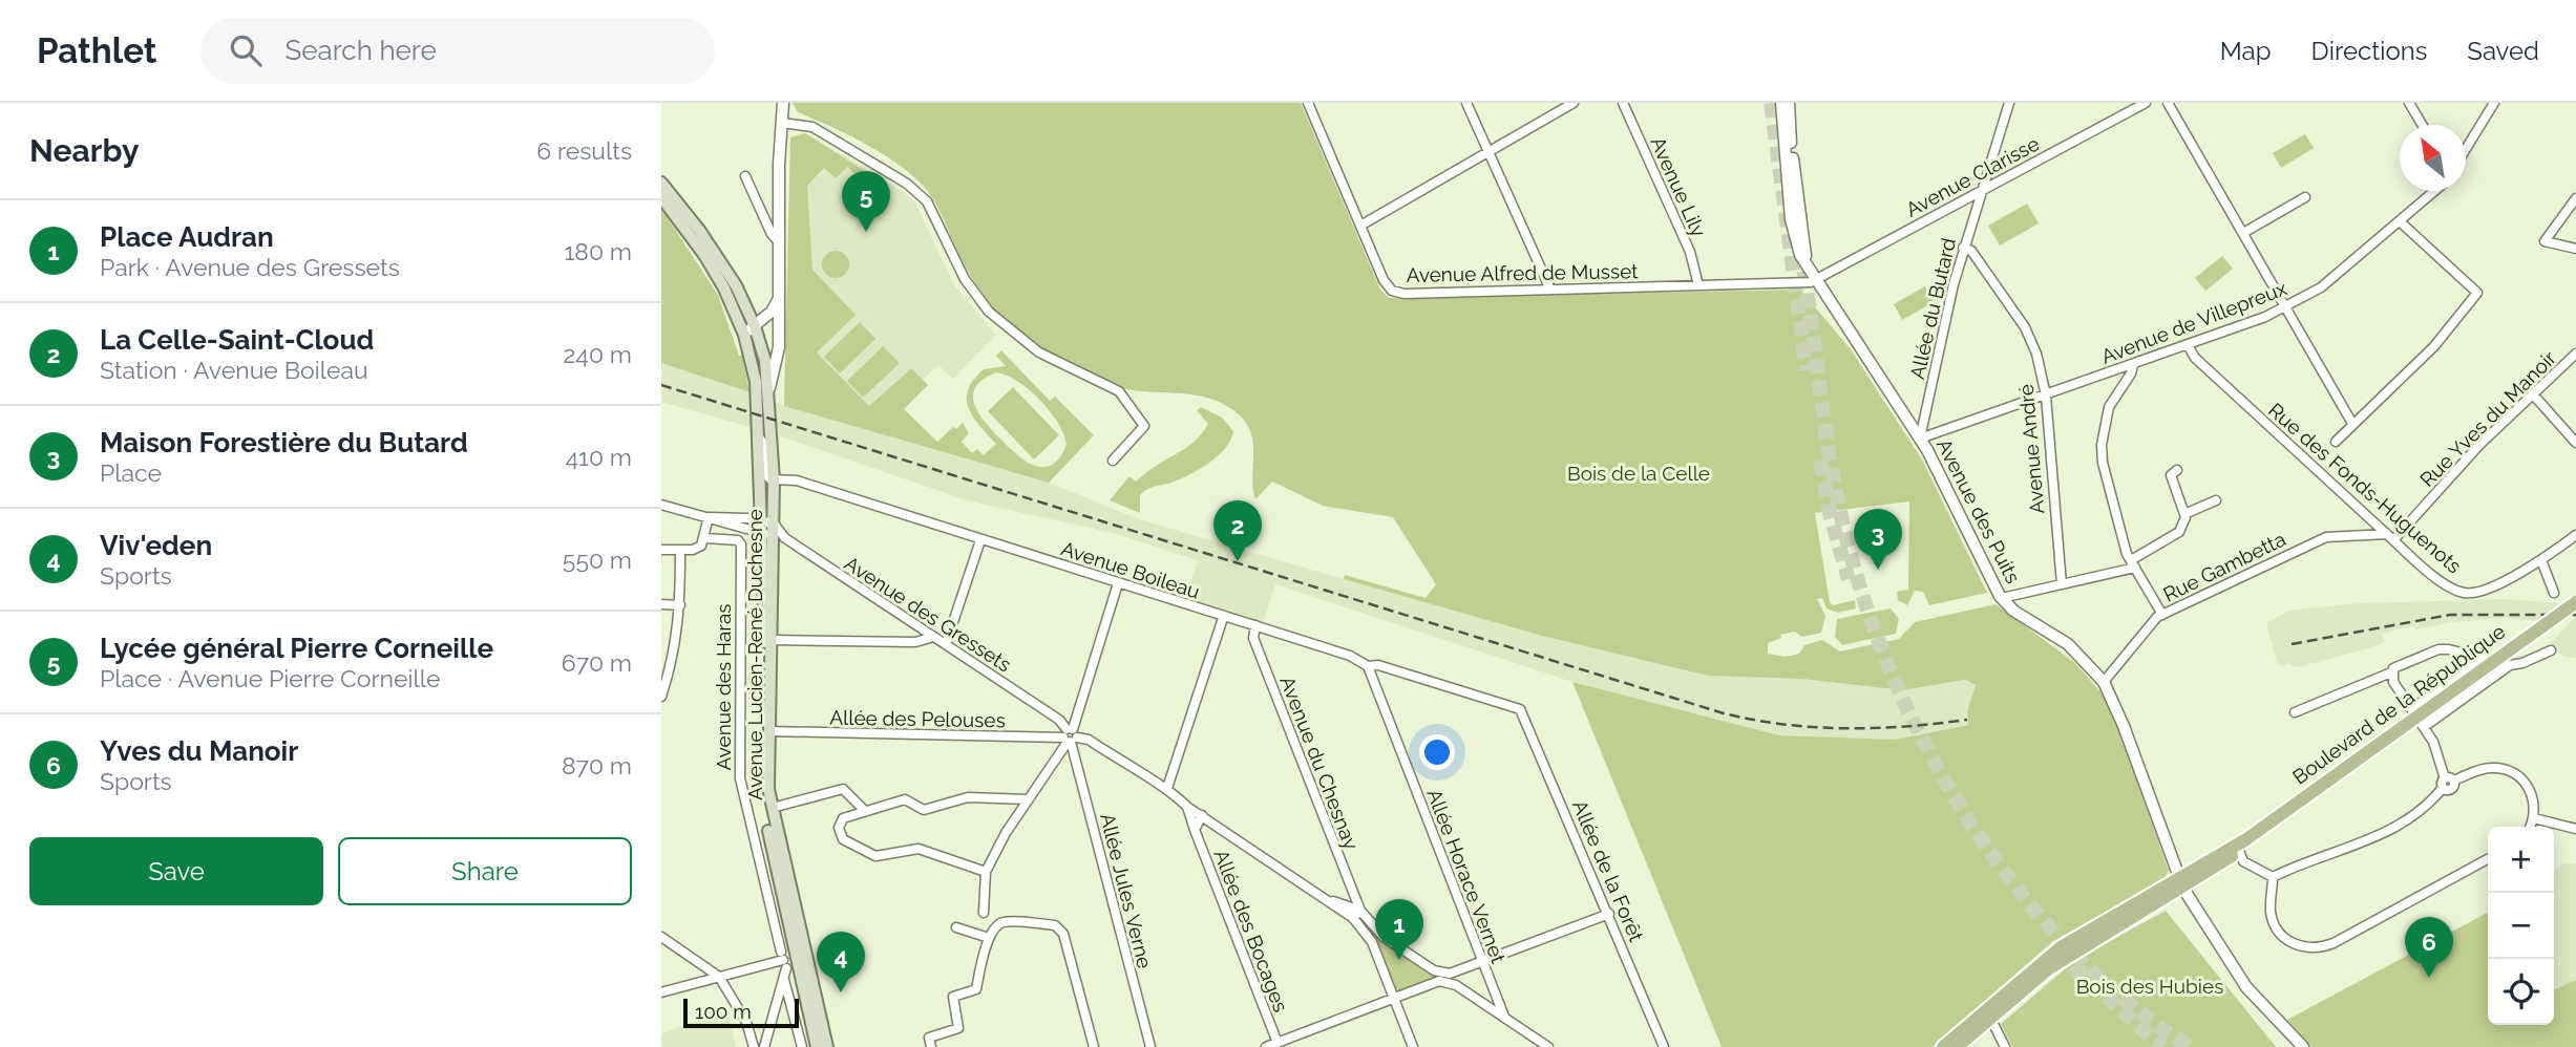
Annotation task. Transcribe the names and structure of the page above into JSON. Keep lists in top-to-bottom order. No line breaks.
{"streets":{"main road":["Avenue Lucien-René Duchesne","Boulevard de la République"],"street":["Avenue Clarisse","Avenue Lily","Avenue Alfred de Musset","Allée du Butard","Avenue de Villepreux","Rue Yves du Manoir","Avenue André","Rue des Fonds-Huguenots","Avenue des Puits","Rue Gambetta","Avenue Boileau","Avenue des Gressets","Avenue des Haras","Allée des Pelouses","Avenue du Chesnay","Allée de la Forêt","Allée Horace Vernet","Allée Jules Verne","Allée des Bocages"]},"crossings":[["Avenue Clarisse","Avenue Alfred de Musset"],["Avenue Clarisse","Allée du Butard"],["Avenue Clarisse","Avenue des Puits"],["Avenue Lily","Avenue Alfred de Musset"],["Avenue Alfred de Musset","Avenue des Puits"],["Allée du Butard","Avenue de Villepreux"],["Allée du Butard","Avenue André"],["Allée du Butard","Avenue des Puits"],["Avenue de Villepreux","Avenue André"],["Avenue de Villepreux","Rue des Fonds-Huguenots"],["Avenue de Villepreux","Avenue des Puits"],["Rue Yves du Manoir","Rue des Fonds-Huguenots"],["Rue Yves du Manoir","Rue Gambetta"],["Rue des Fonds-Huguenots","Rue Gambetta"],["Avenue des Puits","Rue Gambetta"],["Avenue des Puits","Boulevard de la République"],["Avenue Boileau","Avenue Lucien-René Duchesne"],["Avenue Boileau","Avenue du Chesnay"],["Avenue Boileau","Allée de la Forêt"],["Avenue Boileau","Allée Horace Vernet"],["Avenue des Gressets","Avenue Lucien-René Duchesne"],["Avenue des Gressets","Allée des Pelouses"],["Avenue des Gressets","Avenue du Chesnay"],["Avenue des Gressets","Allée Horace Vernet"],["Avenue des Gressets","Allée Jules Verne"],["Avenue des Gressets","Allée des Bocages"],["Avenue Lucien-René Duchesne","Allée des Pelouses"],["Allée des Pelouses","Allée Jules Verne"]],"parks":["Bois de la Celle","Bois des Hubies"],"scale_bar":"100 m","north":"top left","page":{"header":"Pathlet","search":"Search here","nav":["Map","Directions","Saved"],"heading":["Nearby","6 results"],"pins":["5","2","3","1","6","4"],"list":[{"mark":"1","name":"Place Audran","note":"Park · Avenue des Gressets","value":"180 m"},{"mark":"2","name":"La Celle-Saint-Cloud","note":"Station · Avenue Boileau","value":"240 m"},{"mark":"3","name":"Maison Forestière du Butard","note":"Place","value":"410 m"},{"mark":"4","name":"Viv'eden","note":"Sports","value":"550 m"},{"mark":"5","name":"Lycée général Pierre Corneille","note":"Place · Avenue Pierre Corneille","value":"670 m"},{"mark":"6","name":"Yves du Manoir","note":"Sports","value":"870 m"}],"buttons":["Save","Share"],"map_buttons":["+","−"],"scale":"100 m"}}
